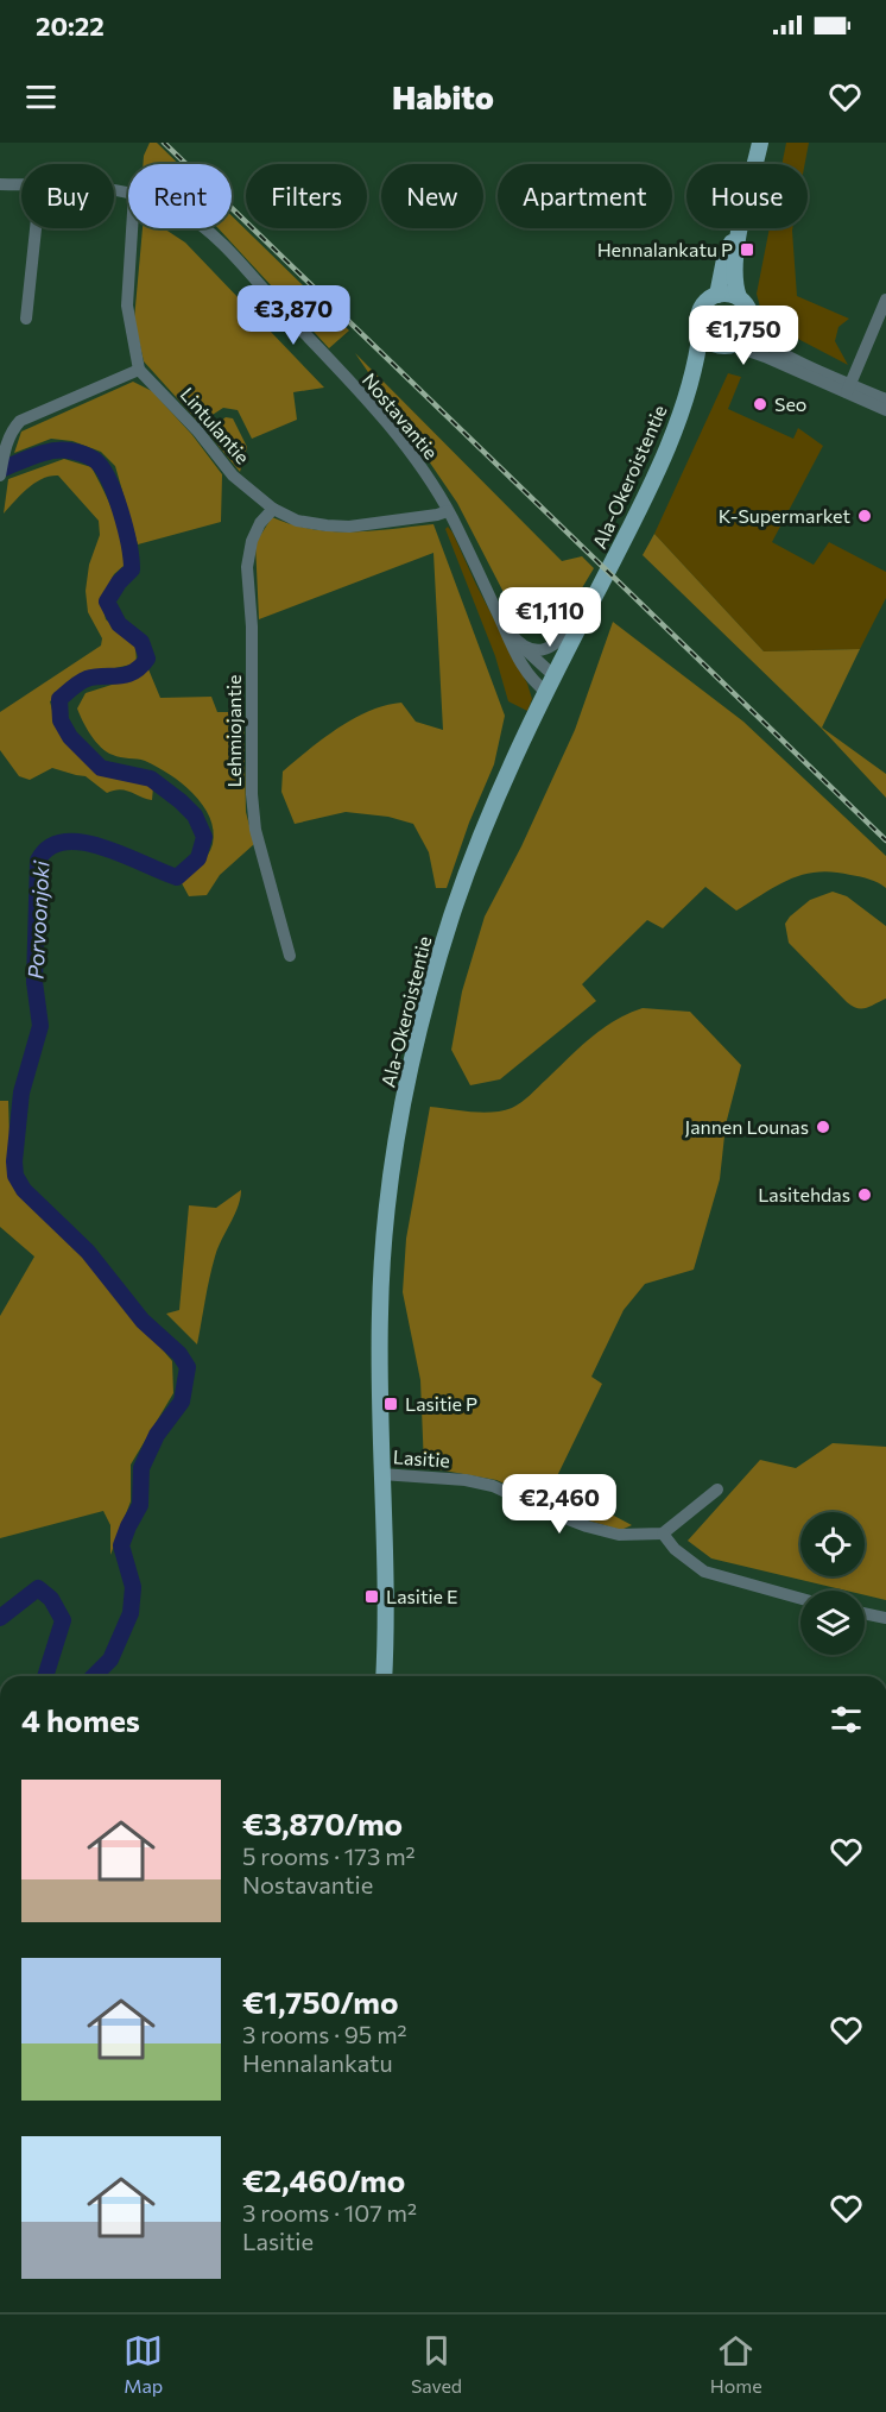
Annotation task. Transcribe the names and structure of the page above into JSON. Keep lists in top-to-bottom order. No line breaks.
{"streets":{"main road":["Ala-Okeroistentie"],"street":["Nostavantie","Lintulantie","Lehmiojantie","Lasitie"]},"crossings":[["Nostavantie","Lintulantie"],["Nostavantie","Ala-Okeroistentie"],["Lintulantie","Lehmiojantie"],["Ala-Okeroistentie","Lasitie"]],"water":["Porvoonjoki"],"places":{"transit":["Hennalankatu P","Lasitie P","Lasitie E"],"other":["Seo","K-Supermarket","Jannen Lounas","Lasitehdas"]},"page":{"status":"20:22","header":"Habito","chip":["Buy","Rent","Filters","New","Apartment","House"],"price":["€3,870","€1,750","€1,110","€2,460"],"heading":"4 homes","list":[{"name":"€3,870/mo","note":"5 rooms · 173 m² · Nostavantie"},{"name":"€1,750/mo","note":"3 rooms · 95 m² · Hennalankatu"},{"name":"€2,460/mo","note":"3 rooms · 107 m² · Lasitie"}],"tabs":["Map","Saved","Home"]}}
